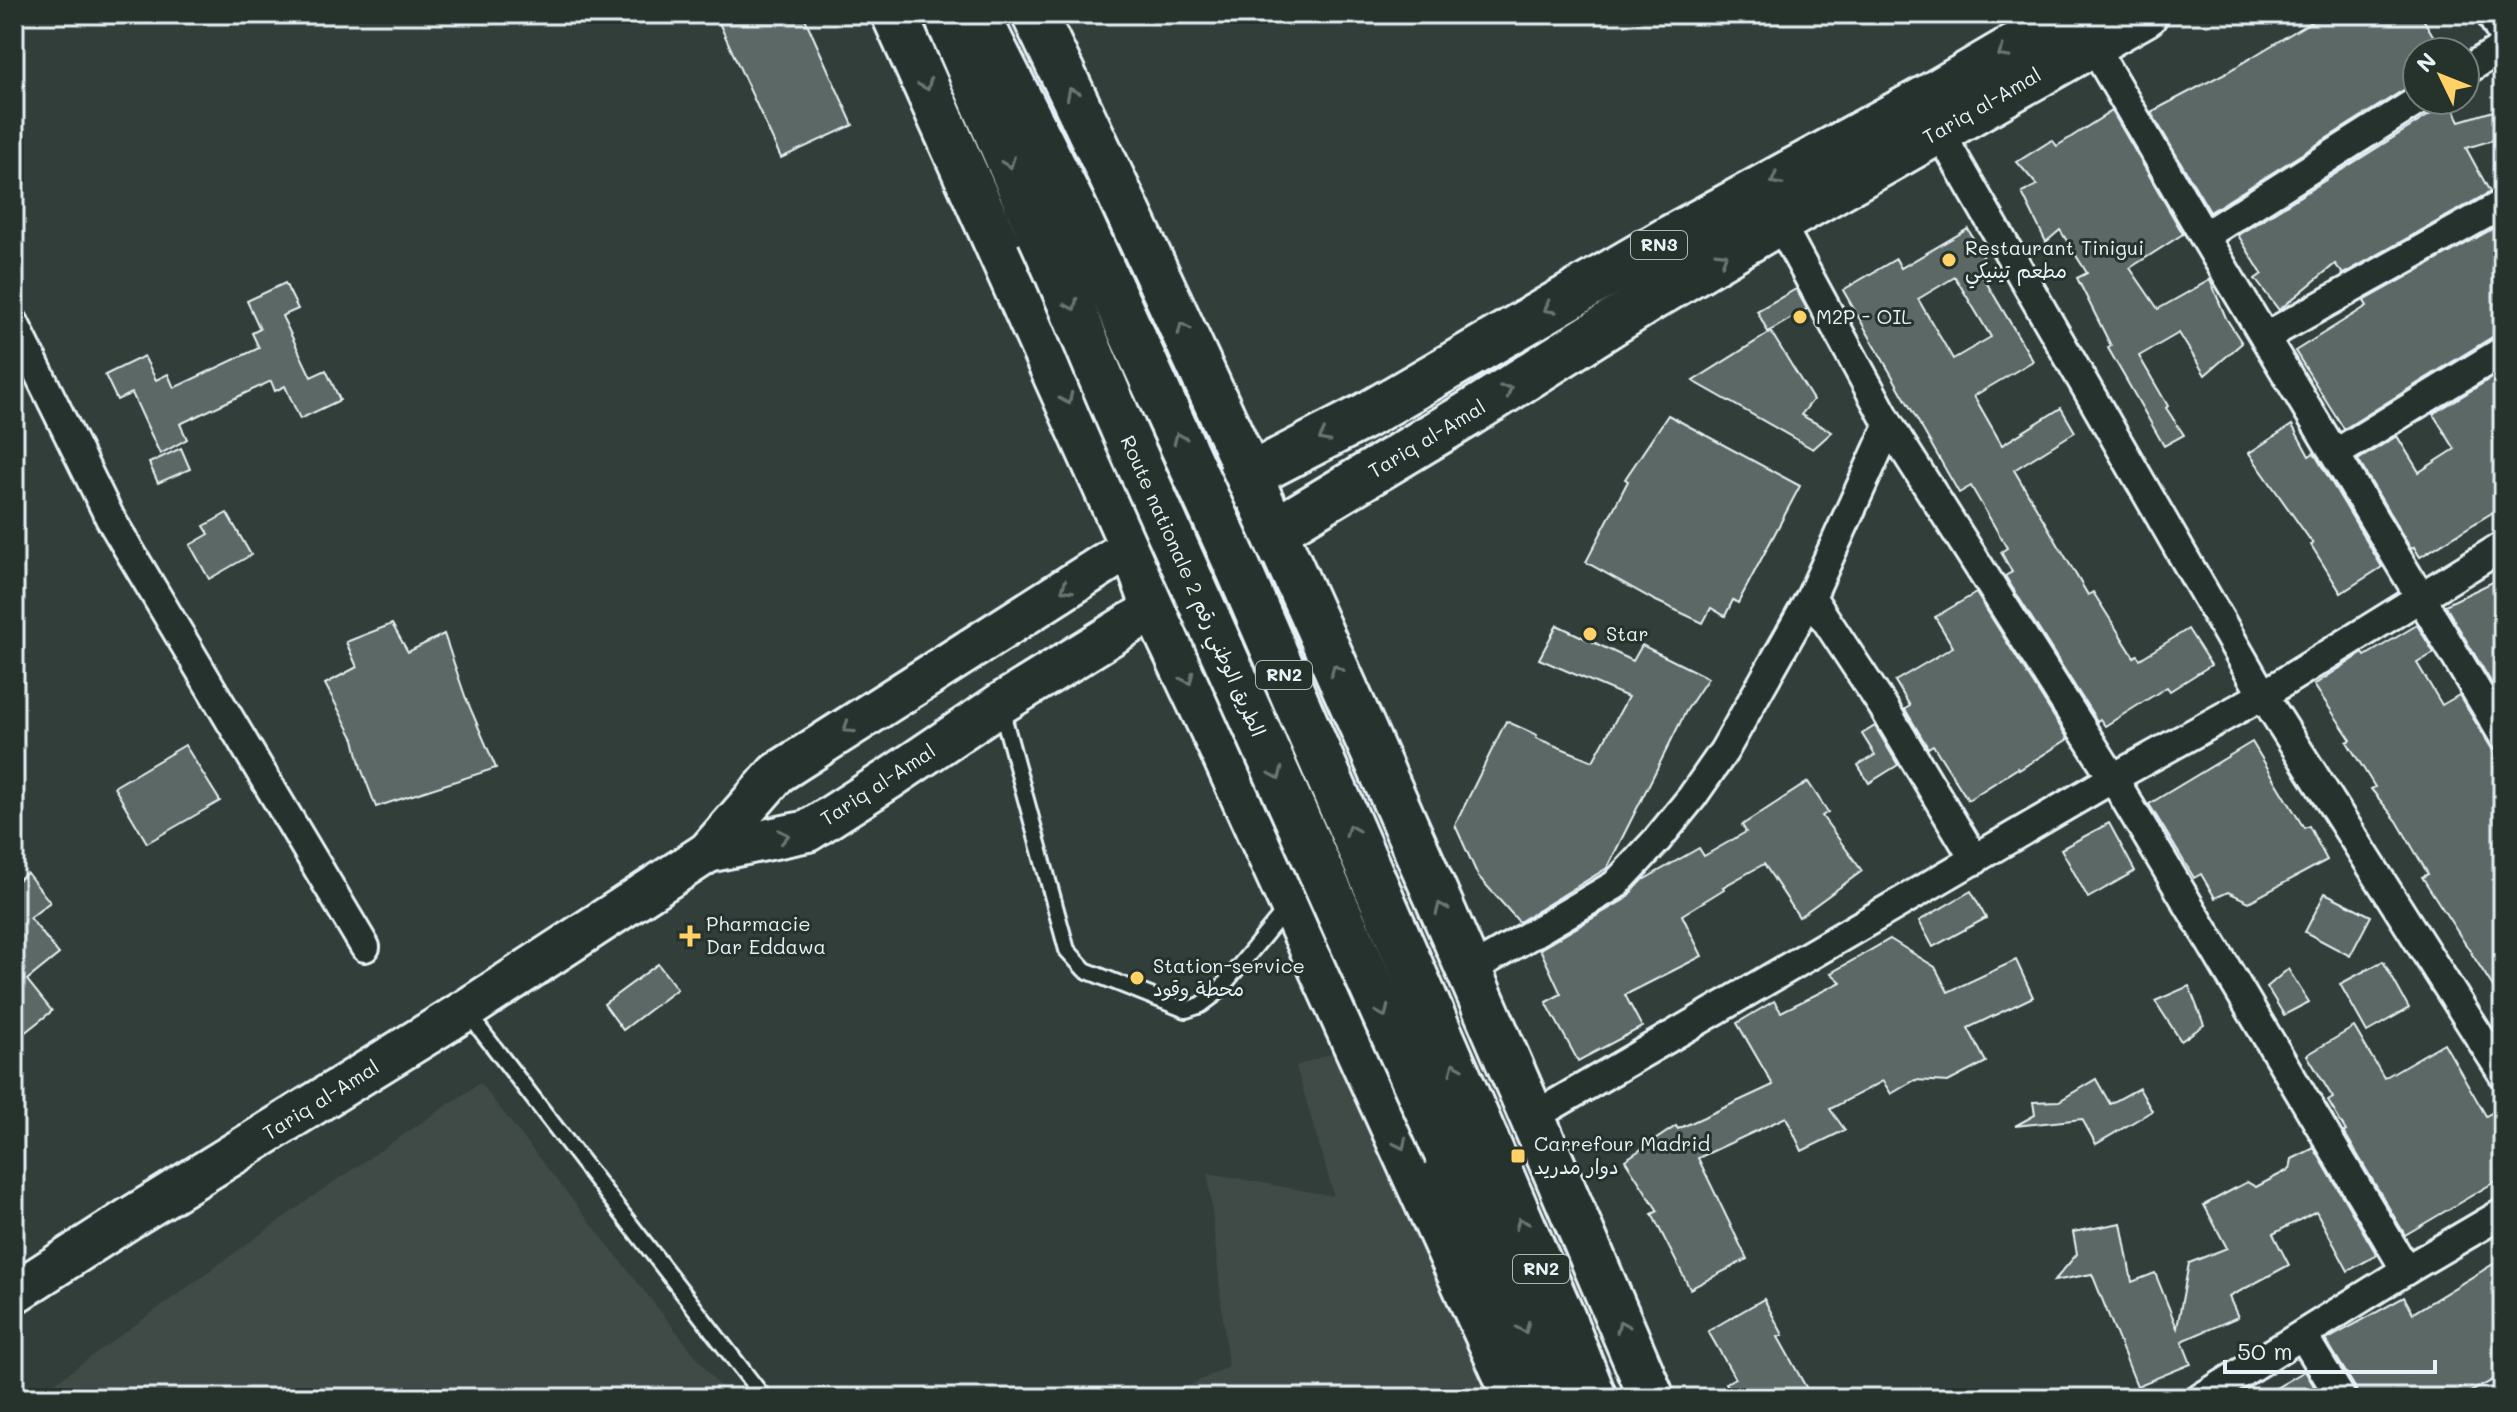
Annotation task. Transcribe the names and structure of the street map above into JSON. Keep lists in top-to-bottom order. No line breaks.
{"streets":{"highway":["Tariq al-Amal","RN3","Route nationale الطريق الوطني رقم 2","RN2"]},"crossings":[["Route nationale الطريق الوطني رقم 2","RN2"]],"places":{"other":["Restaurant Tinigui مطعم تينيكي","M2P - OIL","Star","Station-service محطة وقود"],"health":["Pharmacie Dar Eddawa"],"transit":["Carrefour Madrid دوار مدريد"]},"scale_bar":"50 m","north":"top left"}
